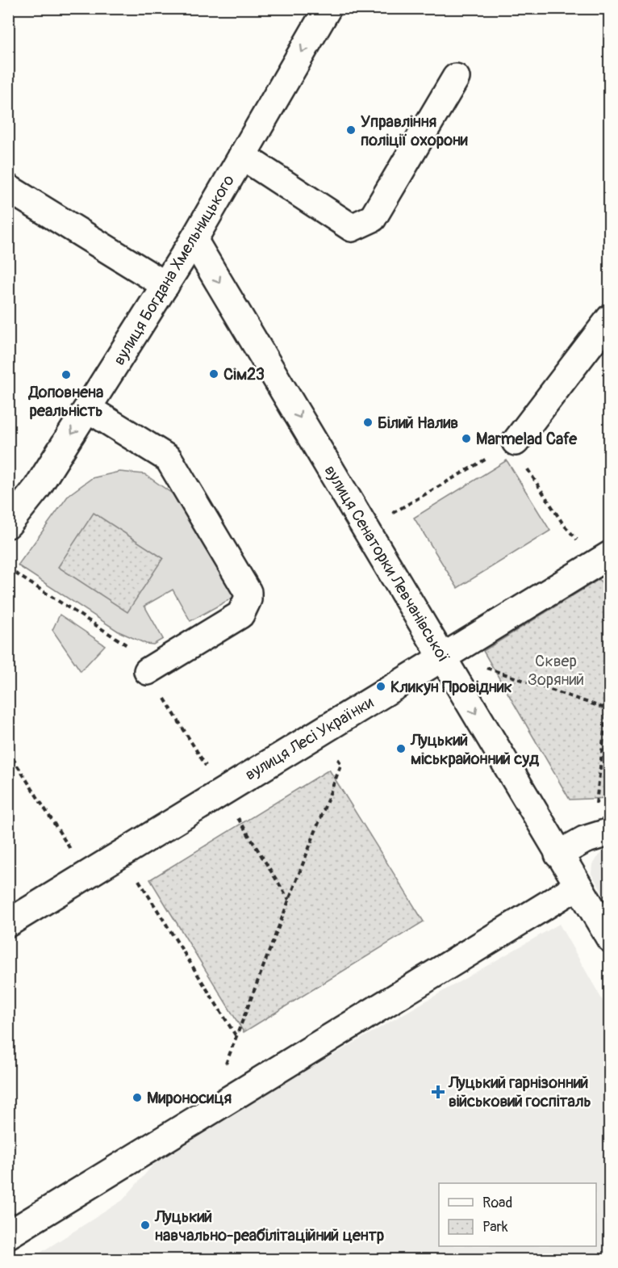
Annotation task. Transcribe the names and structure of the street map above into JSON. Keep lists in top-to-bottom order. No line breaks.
{"streets":{"street":["вулиця Богдана Хмельницького","вулиця Сенаторки Левчанівської","вулиця Лесі Українки"]},"crossings":[["вулиця Богдана Хмельницького","вулиця Сенаторки Левчанівської"],["вулиця Сенаторки Левчанівської","вулиця Лесі Українки"]],"one_way":["вулиця Богдана Хмельницького","вулиця Сенаторки Левчанівської"],"parks":["Сквер Зоряний"],"places":{"other":["Управління поліції охорони","Сім23","Доповнена реальність","Білий Налив","Marmelad Cafe","Кликун Провідник","Луцький міськрайонний суд","Мироносиця","Луцький навчально-реабілітаційний центр"],"health":["Луцький гарнізонний військовий госпіталь"]},"legend":["Road","Park"]}
